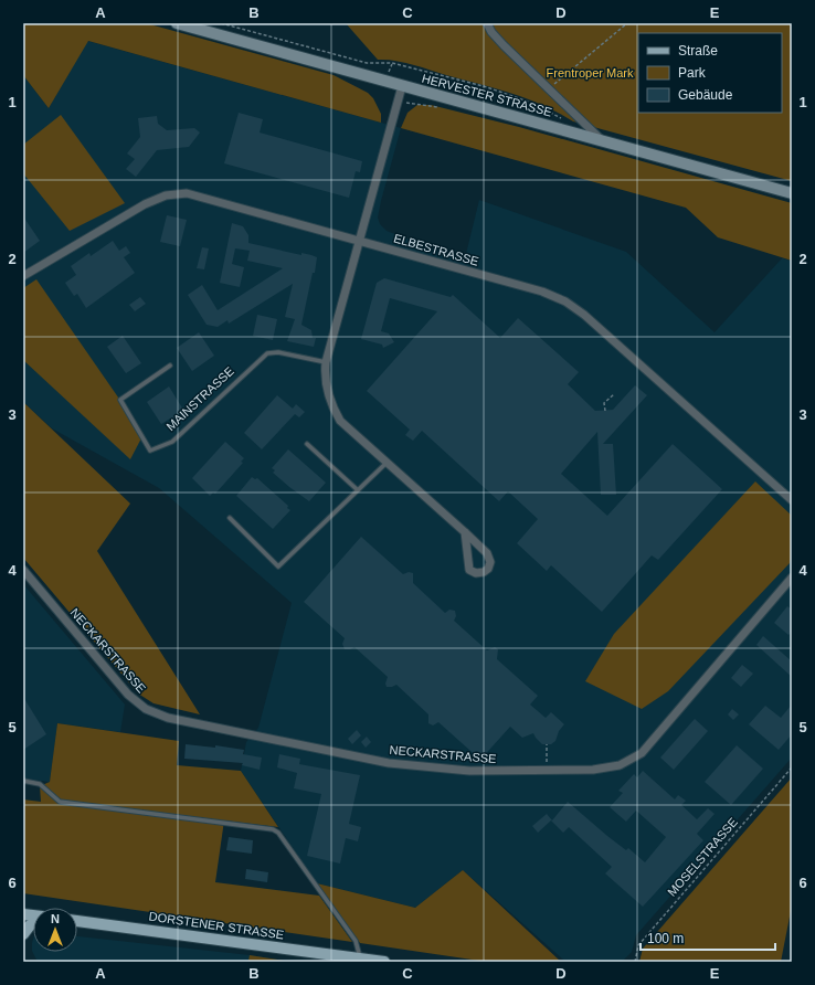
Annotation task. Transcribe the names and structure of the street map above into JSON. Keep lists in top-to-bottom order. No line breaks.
{"streets":{"main road":["HERVESTER STRASSE","DORSTENER STRASSE"],"street":["ELBESTRASSE","NECKARSTRASSE"],"lane":["MAINSTRASSE"],"path":["MOSELSTRASSE"]},"parks":["Frentroper Mark"],"legend":["Straße","Park","Gebäude"],"scale_bar":"100 m","north":"top","grid":{"columns":["A","B","C","D","E"],"rows":["1","2","3","4","5","6"]}}
